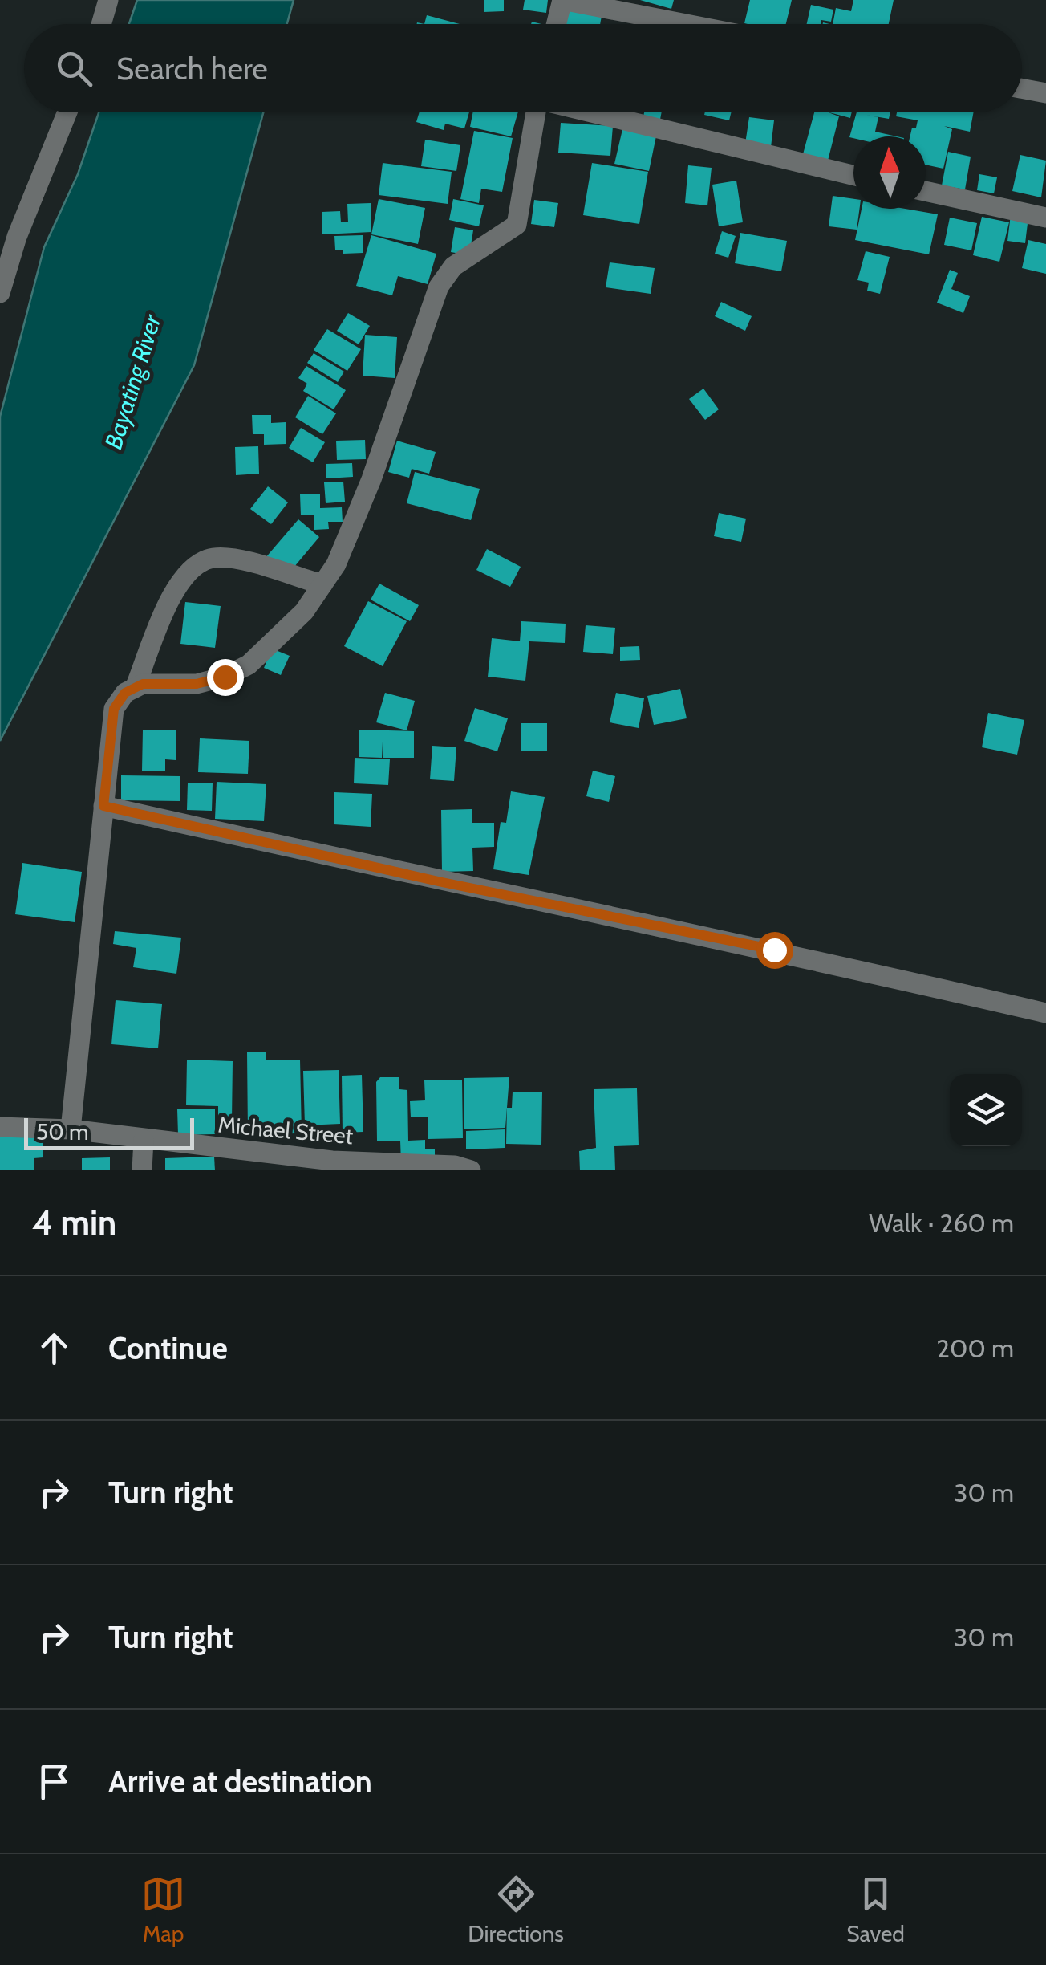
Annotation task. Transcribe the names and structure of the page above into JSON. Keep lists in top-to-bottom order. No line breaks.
{"streets":{"street":["Michael Street"]},"water":["Bayating River"],"scale_bar":"50 m","north":"top","page":{"search":"Search here","scale":"50 m","heading":["4 min","Walk · 260 m"],"list":[["Continue","200 m"],["Turn right","30 m"],["Turn right","30 m"],"Arrive at destination"],"nav":["Map","Directions","Saved"]}}
